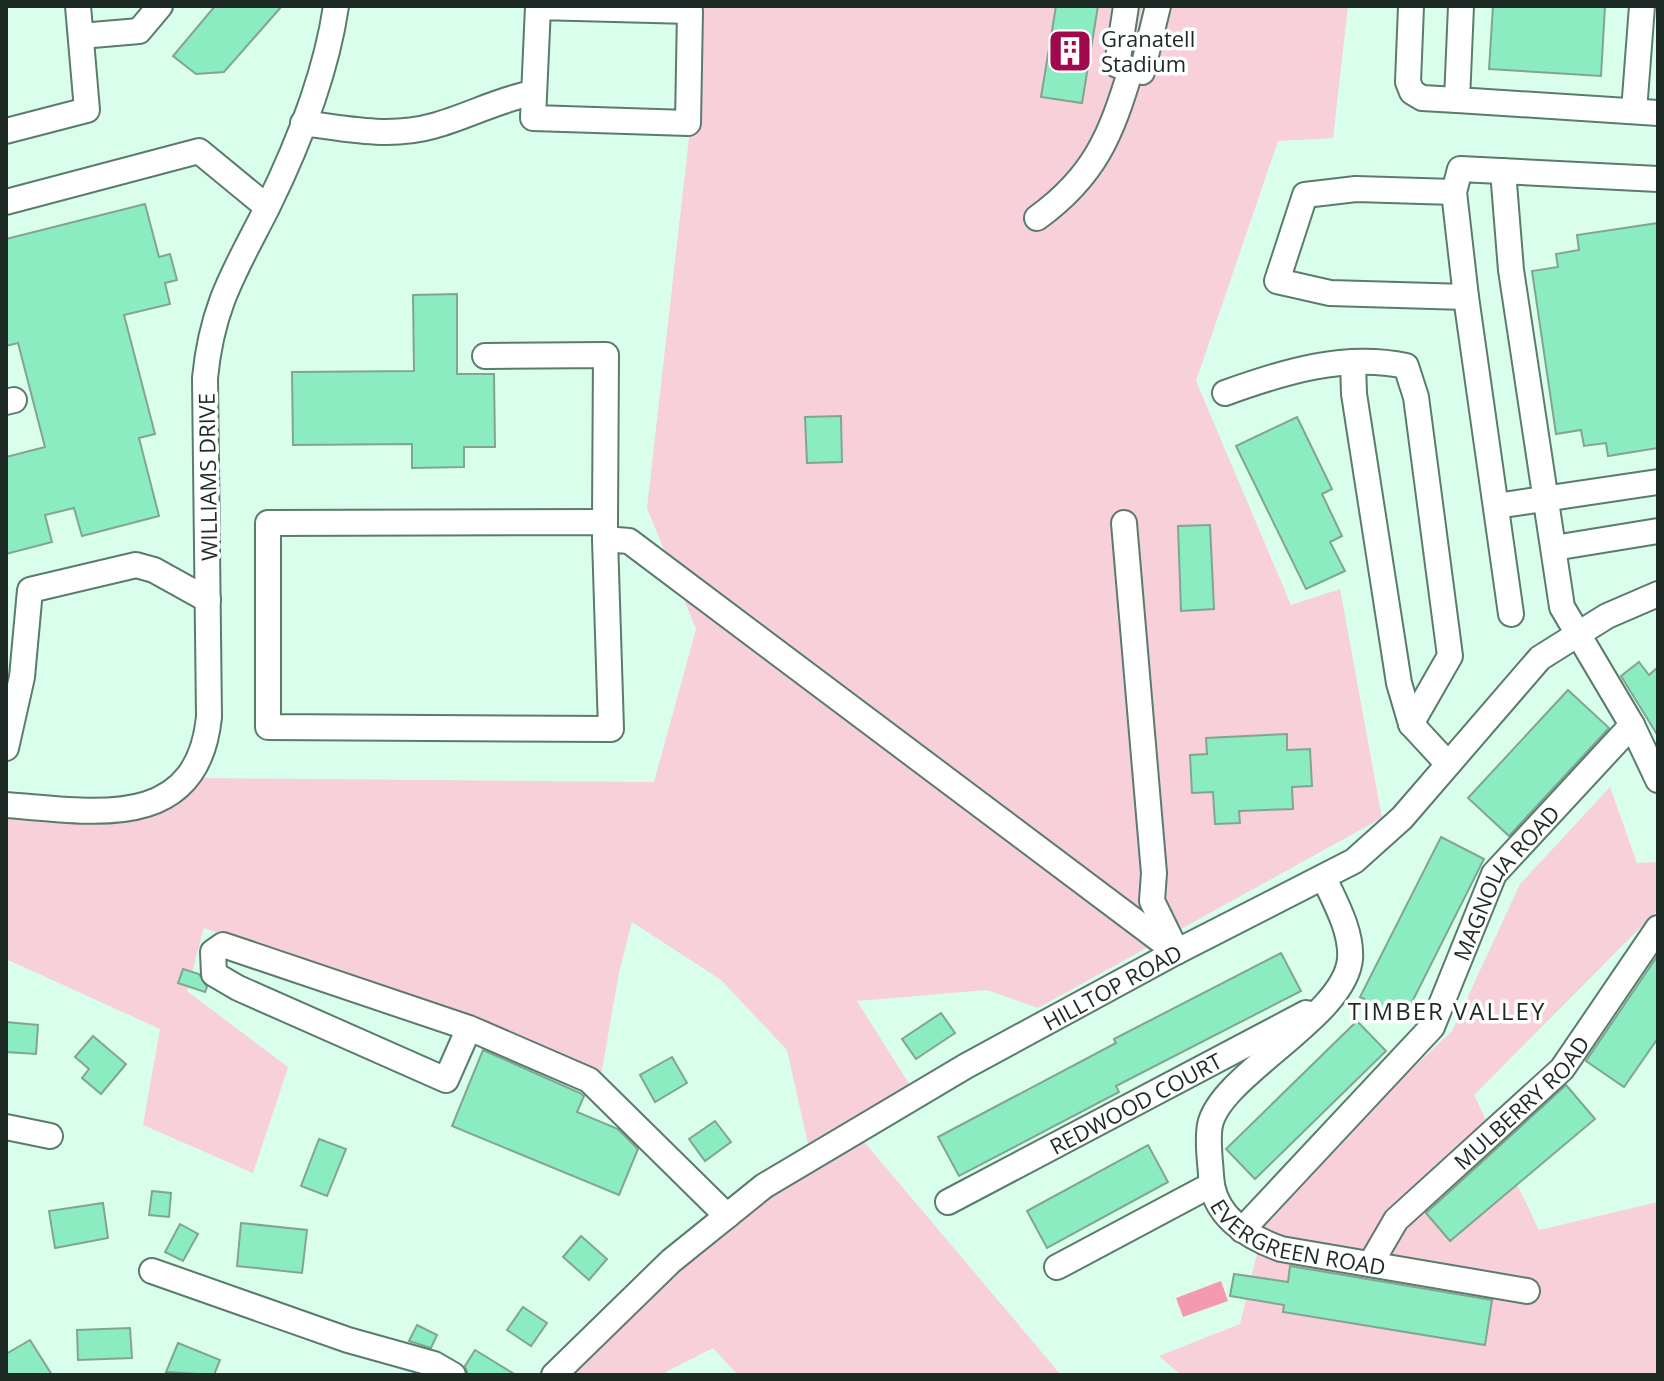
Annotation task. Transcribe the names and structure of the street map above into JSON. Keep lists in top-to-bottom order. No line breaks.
{"streets":{"street":["WILLIAMS DRIVE","MAGNOLIA ROAD","HILLTOP ROAD","MULBERRY ROAD","REDWOOD COURT","EVERGREEN ROAD"]},"crossings":[["MAGNOLIA ROAD","EVERGREEN ROAD"],["HILLTOP ROAD","EVERGREEN ROAD"],["MULBERRY ROAD","EVERGREEN ROAD"],["REDWOOD COURT","EVERGREEN ROAD"]],"districts":["TIMBER VALLEY"],"places":{"building":["Granatell Stadium"]}}
